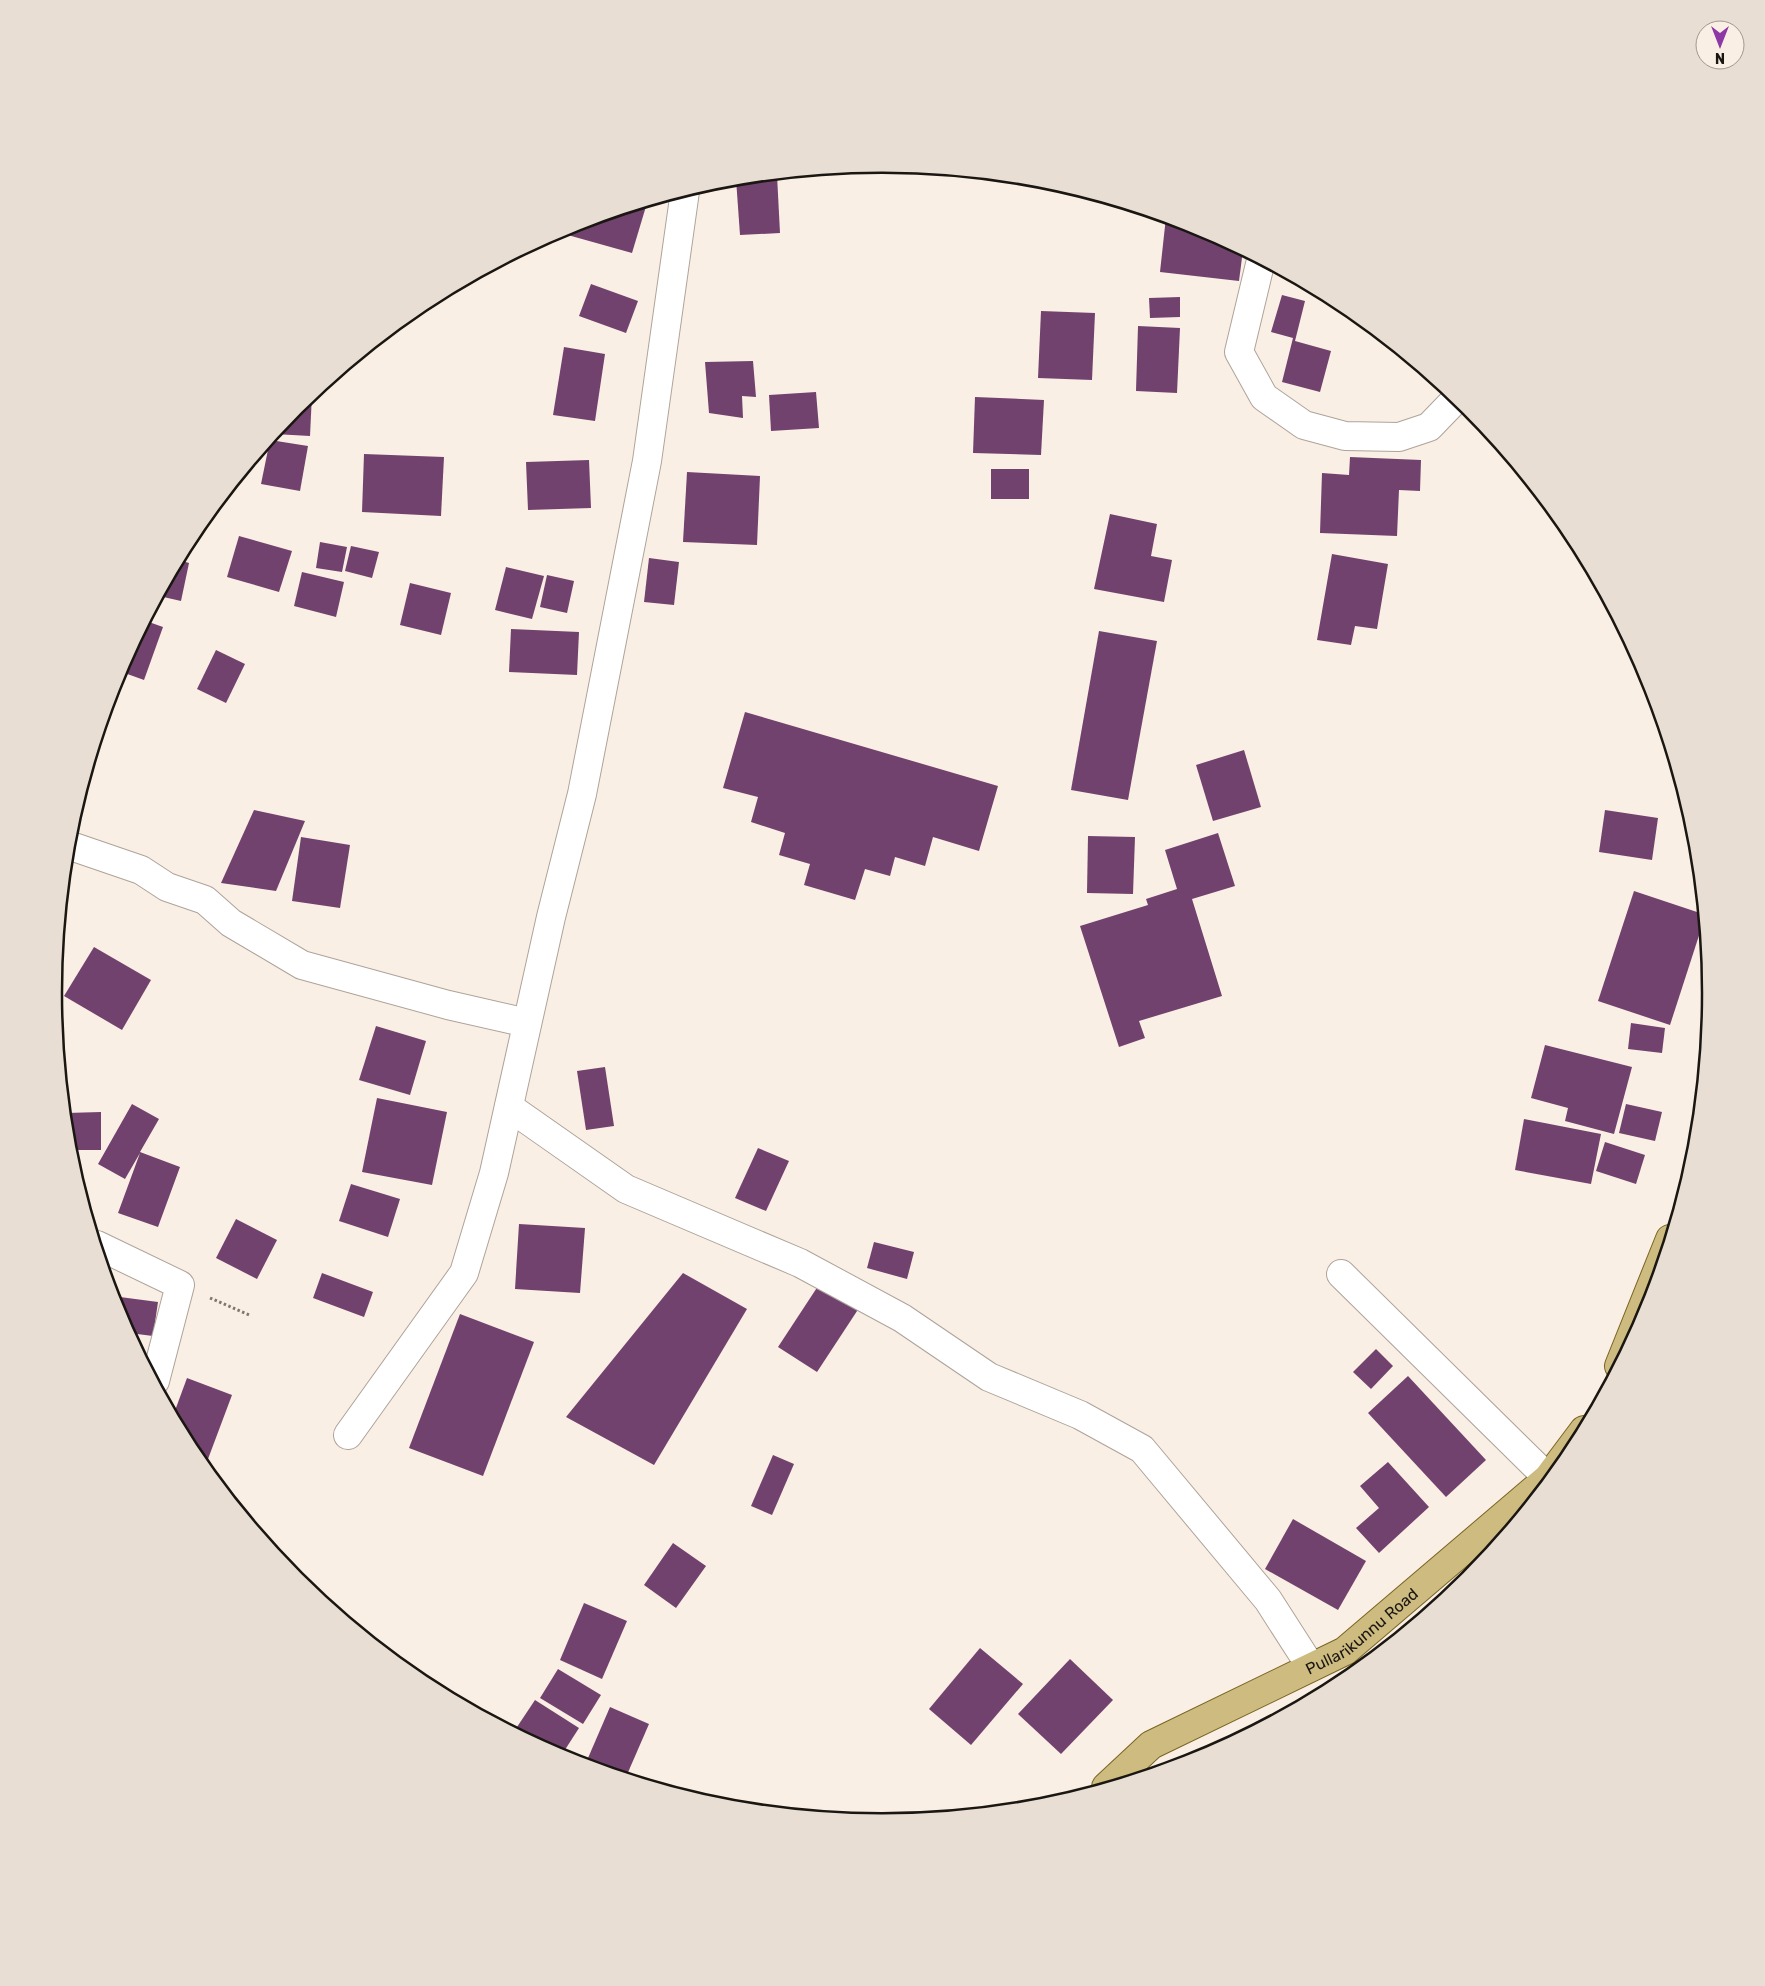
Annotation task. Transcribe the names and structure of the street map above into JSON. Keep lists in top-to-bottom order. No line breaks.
{"streets":{"main road":["Pullarikunnu Road"]},"north":"bottom"}
